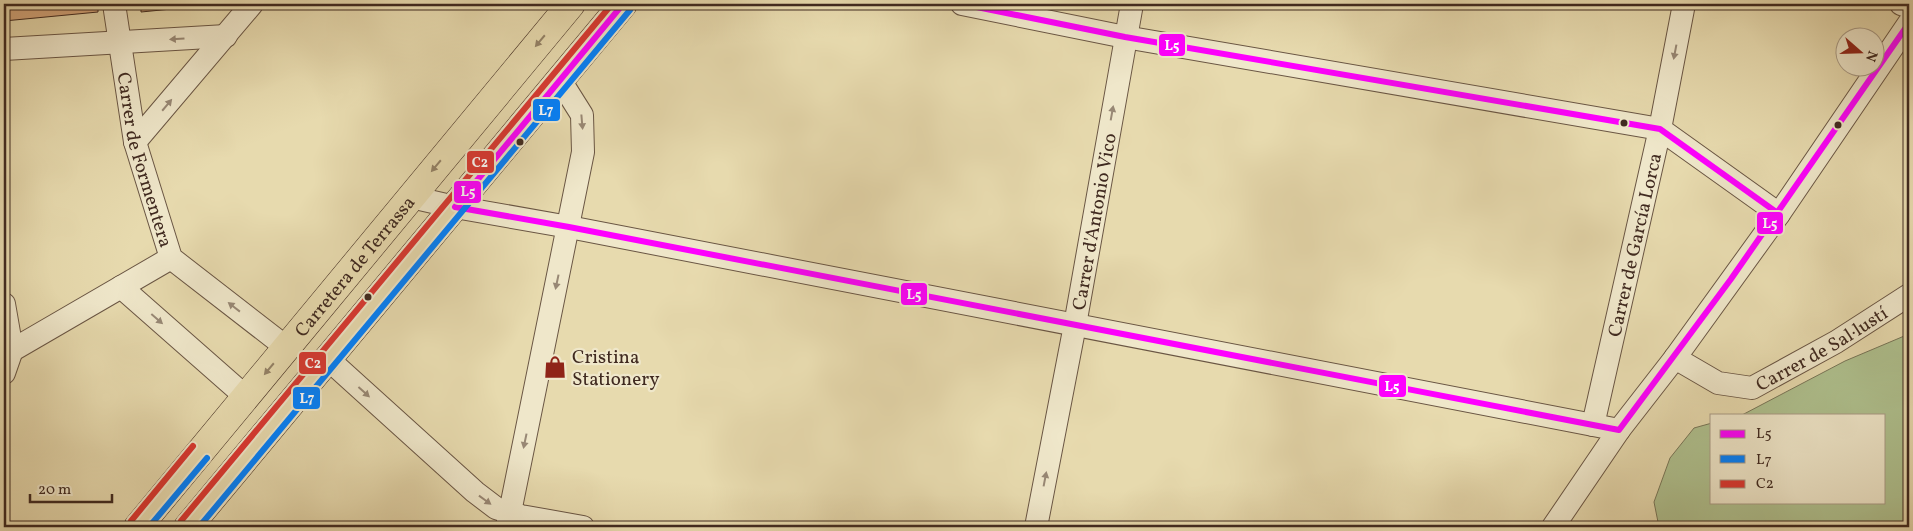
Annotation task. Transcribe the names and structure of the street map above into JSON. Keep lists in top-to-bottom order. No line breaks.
{"streets":{"main road":["Carretera de Terrassa"],"street":["Carrer de Formentera","Carrer d'Antonio Vico","Carrer de García Lorca","Carrer de Sal·lustí"]},"crossings":[["Carrer de Formentera","Carretera de Terrassa"]],"one_way":["Carrer d'Antonio Vico"],"places":{"shop":["Cristina Stationery"]},"lines":["transit line L5","transit line C2","transit line L7"],"legend":["L5","L7","C2"],"scale_bar":"20 m","north":"right"}
